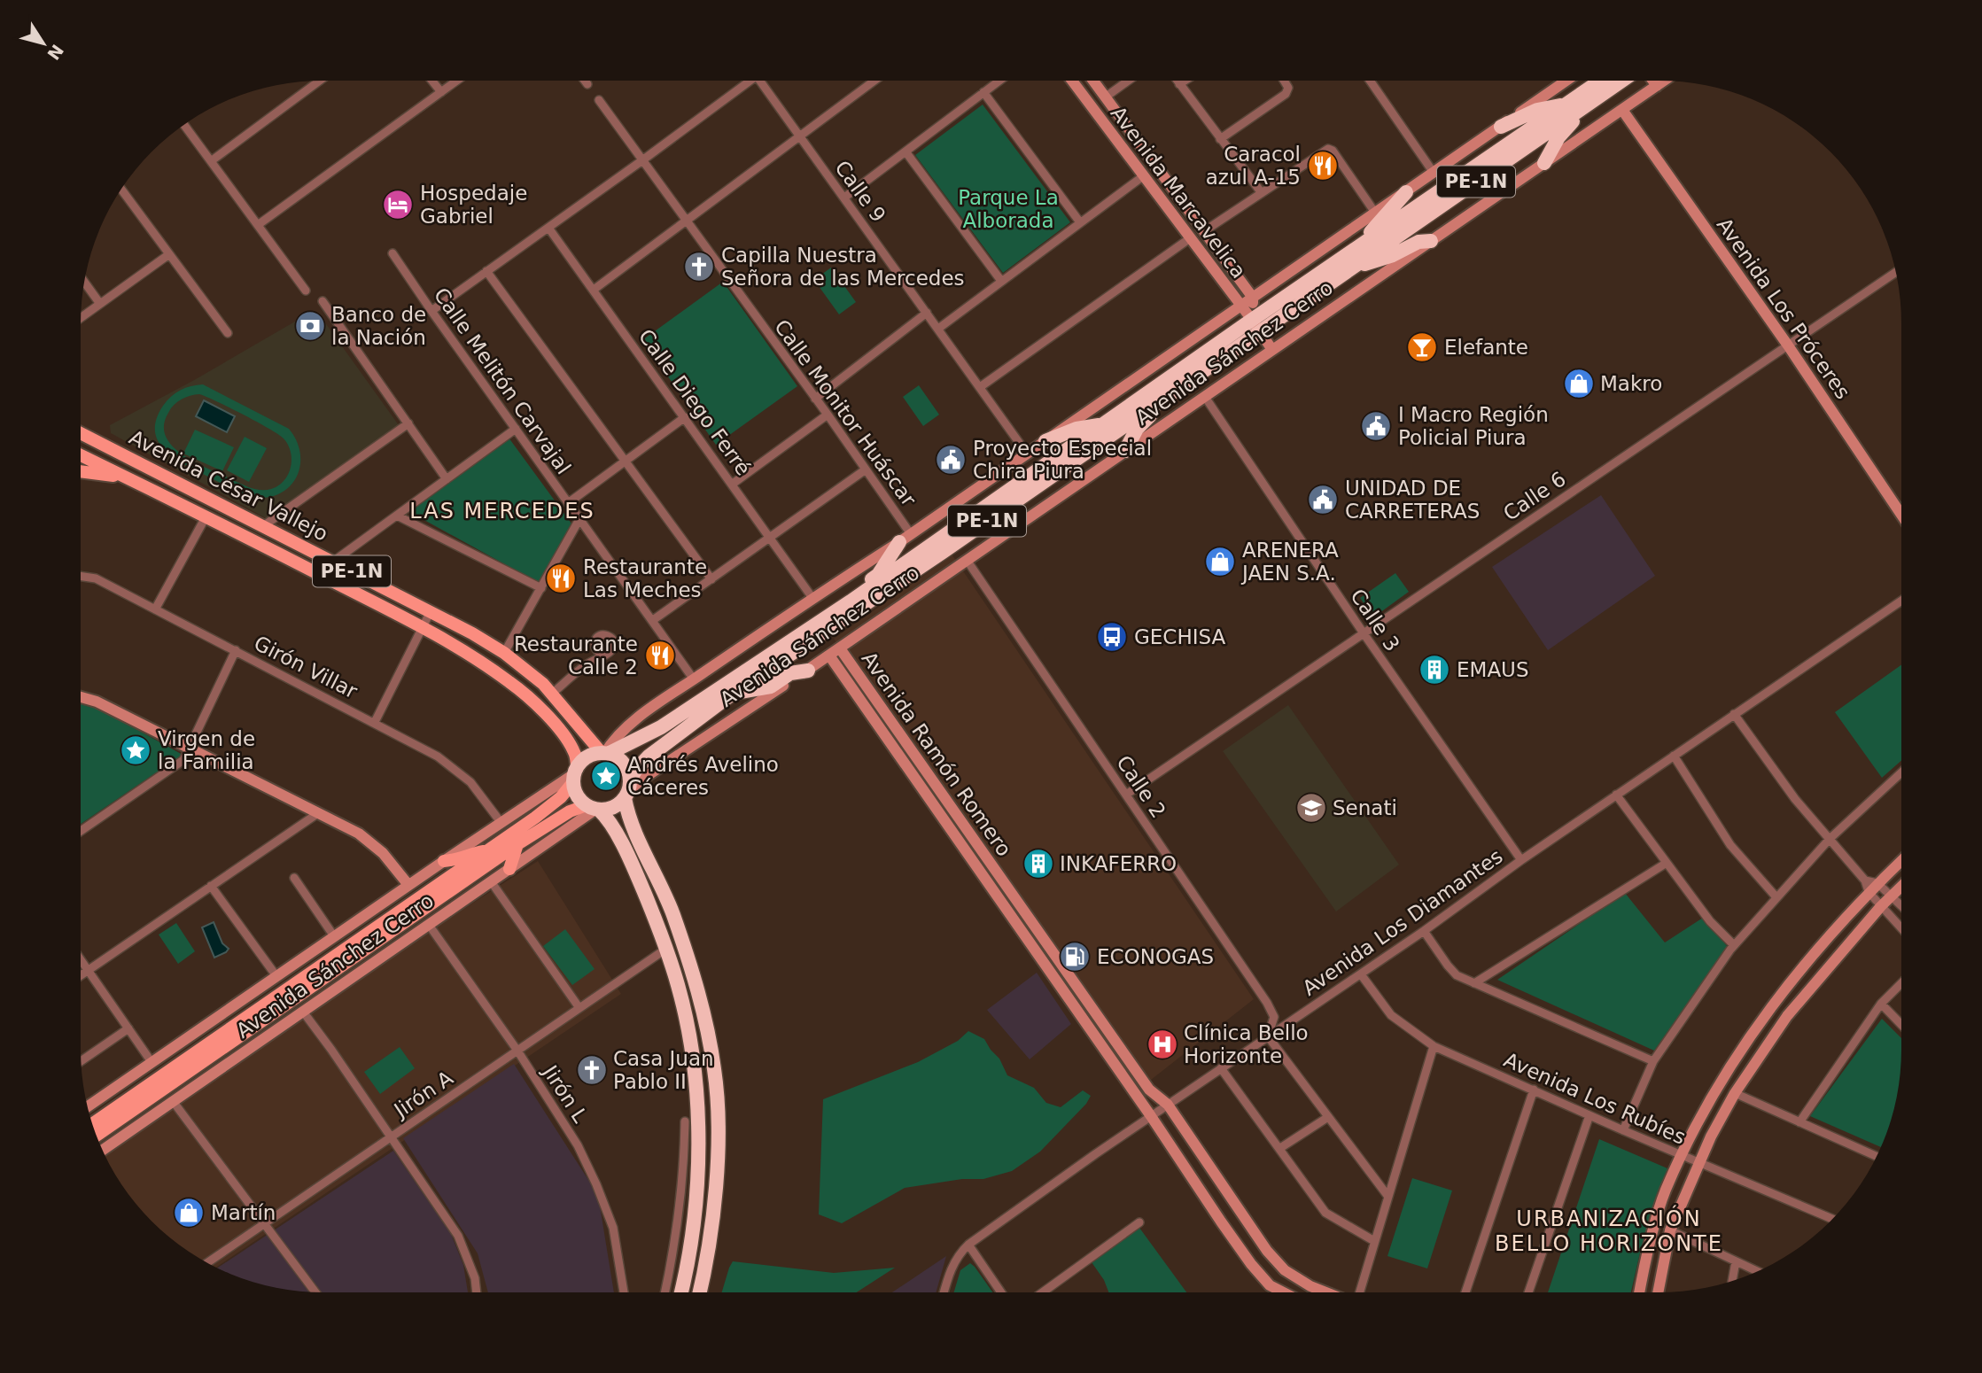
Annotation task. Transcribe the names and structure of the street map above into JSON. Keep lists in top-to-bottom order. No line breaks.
{"streets":{"highway":["PE-1N","Avenida Sánchez Cerro"],"main road":["Avenida César Vallejo"],"street":["Calle 9","Avenida Marcavelica","Avenida Los Próceres","Calle Melitón Carvajal","Calle Diego Ferré","Calle Monitor Huáscar","Calle 6","Calle 3","Girón Villar","Avenida Ramón Romero","Calle 2","Avenida Los Diamantes","Jirón A","Jirón L","Avenida Los Rubíes"]},"crossings":[["PE-1N","Avenida Sánchez Cerro"],["PE-1N","Avenida César Vallejo"],["Calle 9","Avenida Sánchez Cerro"],["Avenida Marcavelica","Avenida Sánchez Cerro"],["Avenida Los Próceres","Avenida Sánchez Cerro"],["Avenida Los Próceres","Calle 6"],["Avenida Sánchez Cerro","Calle Melitón Carvajal"],["Avenida Sánchez Cerro","Calle Diego Ferré"],["Avenida Sánchez Cerro","Calle Monitor Huáscar"],["Avenida Sánchez Cerro","Avenida César Vallejo"],["Avenida Sánchez Cerro","Calle 3"],["Avenida Sánchez Cerro","Girón Villar"],["Avenida Sánchez Cerro","Avenida Ramón Romero"],["Avenida Sánchez Cerro","Calle 2"],["Avenida Sánchez Cerro","Jirón L"],["Calle 6","Calle 3"],["Calle 6","Calle 2"],["Calle 3","Avenida Los Diamantes"],["Avenida Ramón Romero","Avenida Los Diamantes"],["Calle 2","Avenida Los Diamantes"],["Avenida Los Diamantes","Avenida Los Rubíes"],["Jirón A","Jirón L"]],"districts":["LAS MERCEDES","URBANIZACIÓN BELLO HORIZONTE"],"parks":["Parque La Alborada"],"places":{"restaurant":["Caracol azul A-15","Restaurante Las Meches","Restaurante Calle 2"],"hotel":["Hospedaje Gabriel"],"church":["Capilla Nuestra Señora de las Mercedes","Casa Juan Pablo II"],"bank":["Banco de la Nación"],"bar":["Elefante"],"shop":["Makro","ARENERA JAEN S.A.","Martín"],"public building":["I Macro Región Policial Piura","Proyecto Especial Chira Piura","UNIDAD DE CARRETERAS"],"bus stop":["GECHISA"],"building":["EMAUS","INKAFERRO"],"place":["Virgen de la Familia","Andrés Avelino Cáceres"],"school or university":["Senati"],"fuel station":["ECONOGAS"],"hospital":["Clínica Bello Horizonte"]},"north":"bottom right"}
